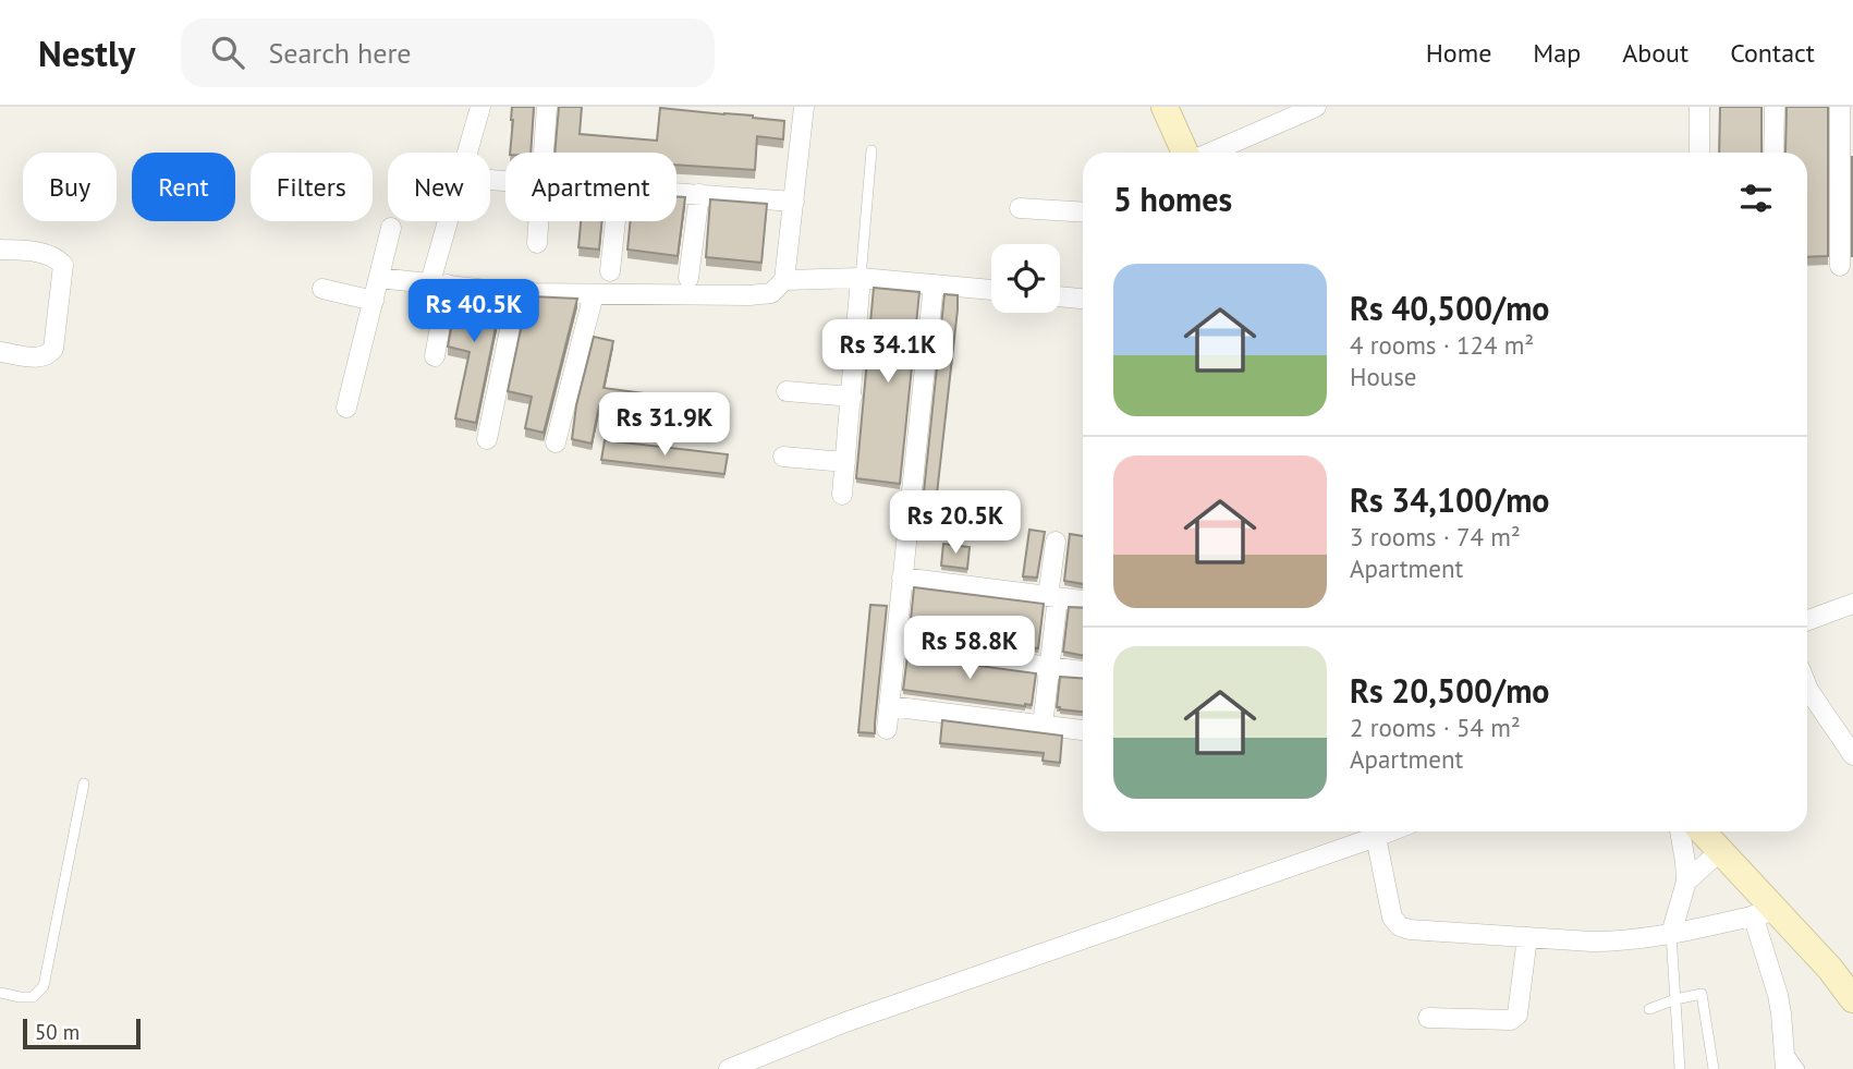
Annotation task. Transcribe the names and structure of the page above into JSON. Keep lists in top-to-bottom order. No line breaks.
{"scale_bar":"50 m","page":{"header":"Nestly","search":"Search here","nav":["Home","Map","About","Contact"],"chip":["Buy","Rent","Filters","New","Apartment"],"heading":"5 homes","list":[{"name":"Rs 40,500/mo","note":"4 rooms · 124 m² · House"},{"name":"Rs 34,100/mo","note":"3 rooms · 74 m² · Apartment"},{"name":"Rs 20,500/mo","note":"2 rooms · 54 m² · Apartment"}],"price":["Rs 40.5K","Rs 34.1K","Rs 31.9K","Rs 20.5K","Rs 58.8K"],"scale":"50 m"}}
